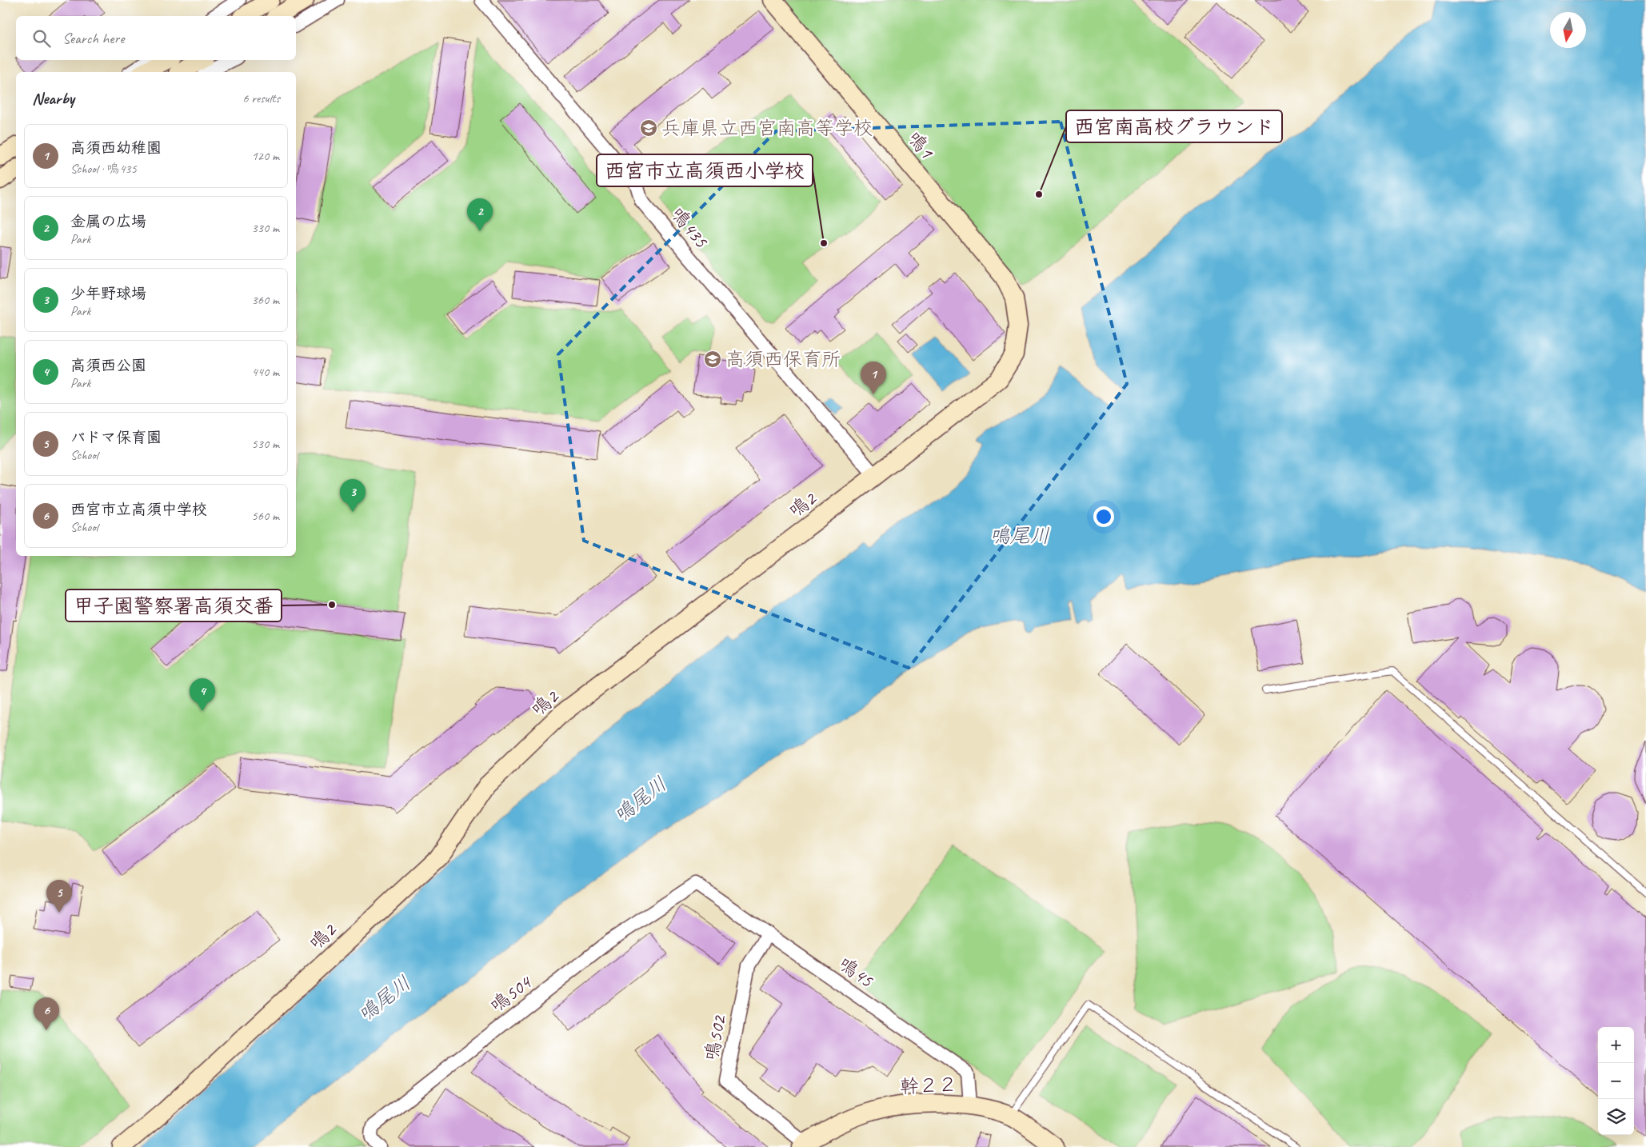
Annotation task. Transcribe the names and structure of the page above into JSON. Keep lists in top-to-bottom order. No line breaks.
{"streets":{"street":["鳴1","鳴435","鳴2","鳴45","鳴504","鳴502","幹２２"]},"crossings":[["鳴1","鳴2"],["鳴435","鳴2"],["鳴45","鳴504"],["鳴45","鳴502"],["鳴45","幹２２"],["鳴502","幹２２"]],"water":["鳴尾川"],"places":{"school or university":["兵庫県立西宮南高等学校","高須西保育所"],"other":["西宮南高校グラウンド","西宮市立高須西小学校","甲子園警察署高須交番"]},"north":"bottom","page":{"search":"Search here","heading":["Nearby","6 results"],"list":[{"mark":"1","name":"高須西幼稚園","note":"School · 鳴435","value":"120 m"},{"mark":"2","name":"金属の広場","note":"Park","value":"330 m"},{"mark":"3","name":"少年野球場","note":"Park","value":"360 m"},{"mark":"4","name":"高須西公園","note":"Park","value":"440 m"},{"mark":"5","name":"パドマ保育園","note":"School","value":"530 m"},{"mark":"6","name":"西宮市立高須中学校","note":"School","value":"560 m"}],"pins":["2","1","3","4","5","6"],"map_buttons":["+","−"]}}
